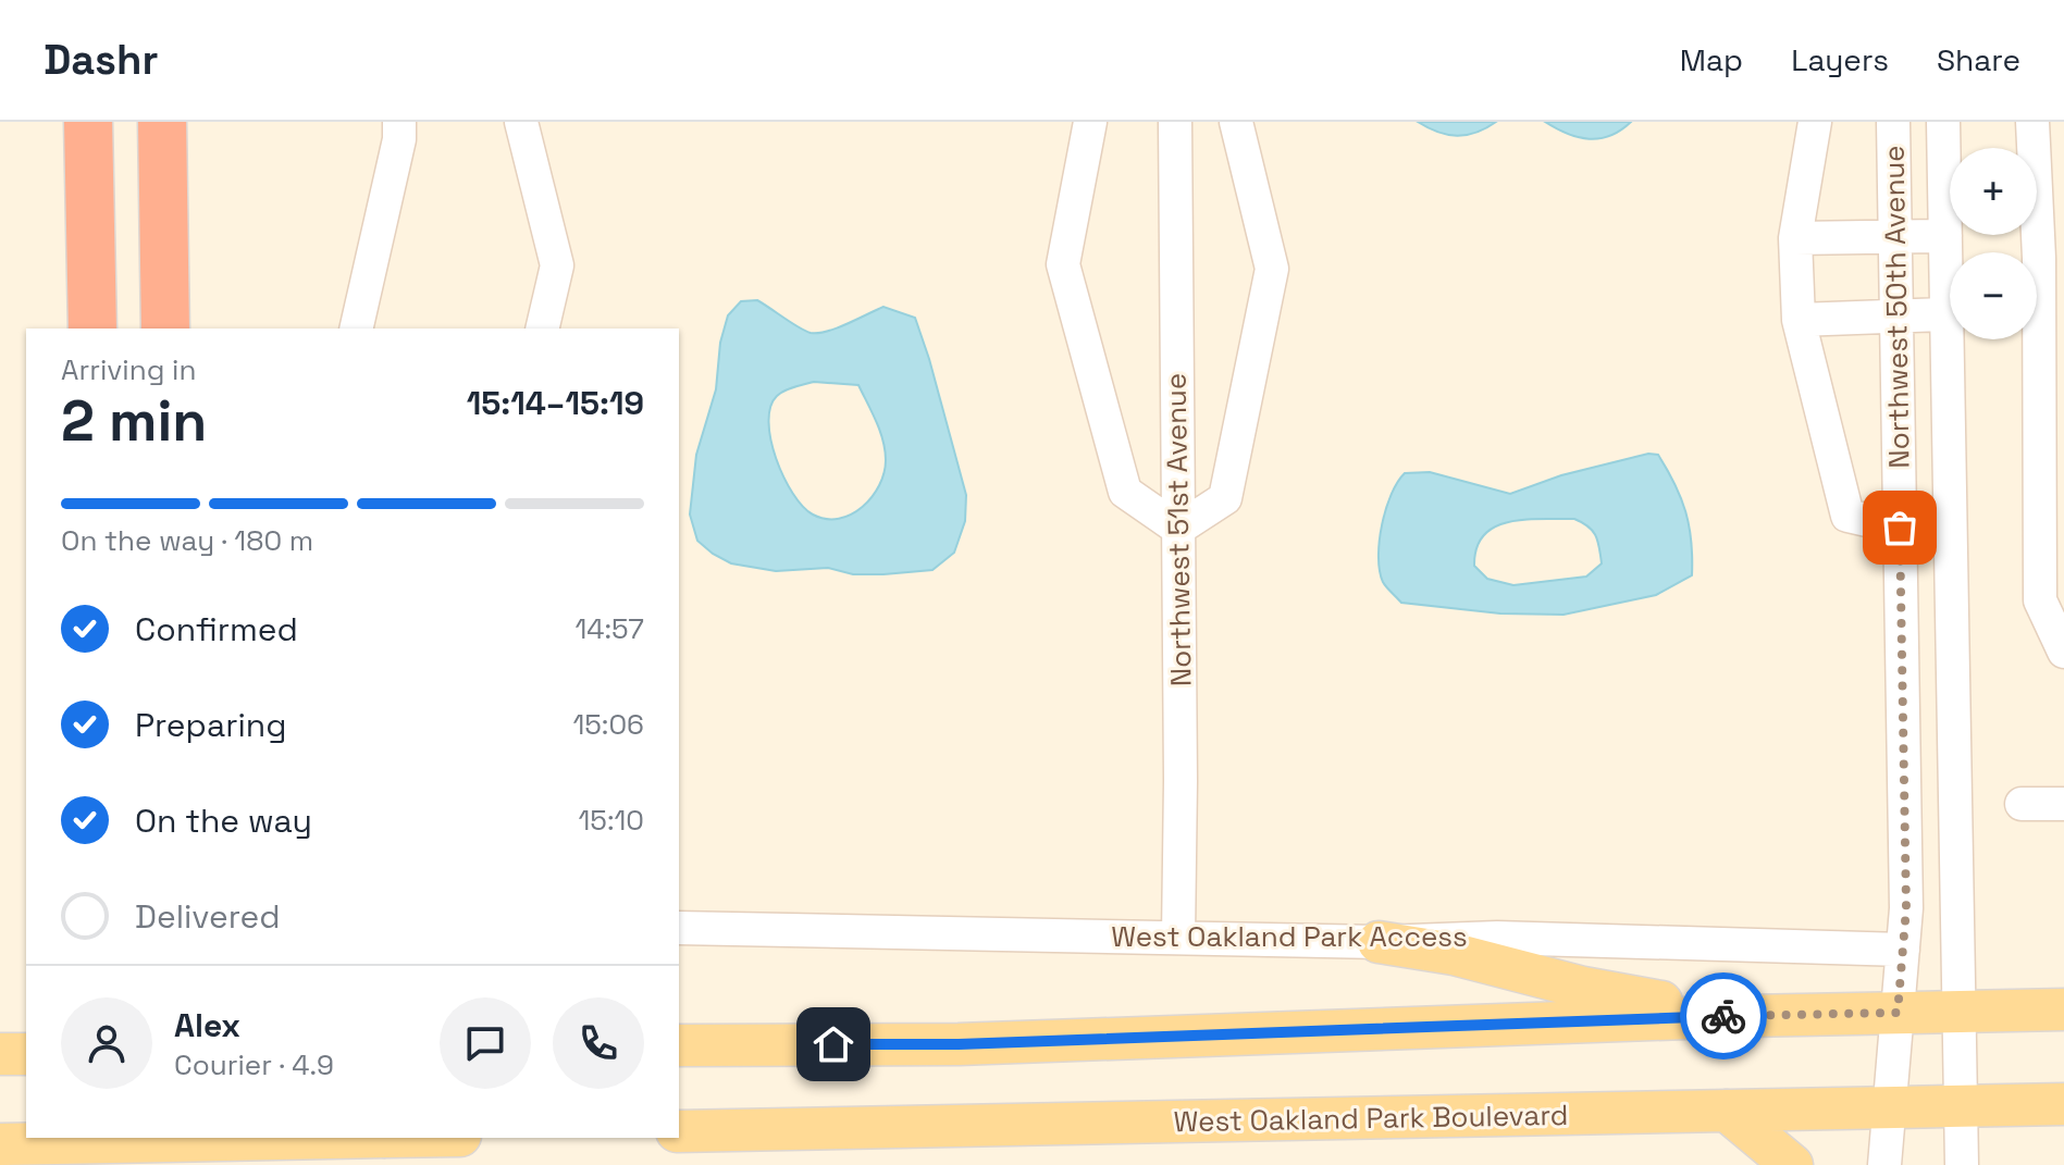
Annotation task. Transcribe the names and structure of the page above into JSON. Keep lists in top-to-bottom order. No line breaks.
{"streets":{"main road":["West Oakland Park Boulevard"],"street":["Northwest 50th Avenue","Northwest 51st Avenue","West Oakland Park Access"]},"crossings":[["Northwest 50th Avenue","West Oakland Park Access"],["Northwest 50th Avenue","West Oakland Park Boulevard"],["Northwest 51st Avenue","West Oakland Park Access"]],"page":{"header":"Dashr","nav":["Map","Layers","Share"],"map_buttons":["+","−"],"heading":["2 min","Arriving in","15:14–15:19"],"panel":["Alex","Courier · 4.9"],"bar":"On the way · 180 m","list":[["Confirmed","14:57"],["Preparing","15:06"],["On the way","15:10"],"Delivered"]}}
